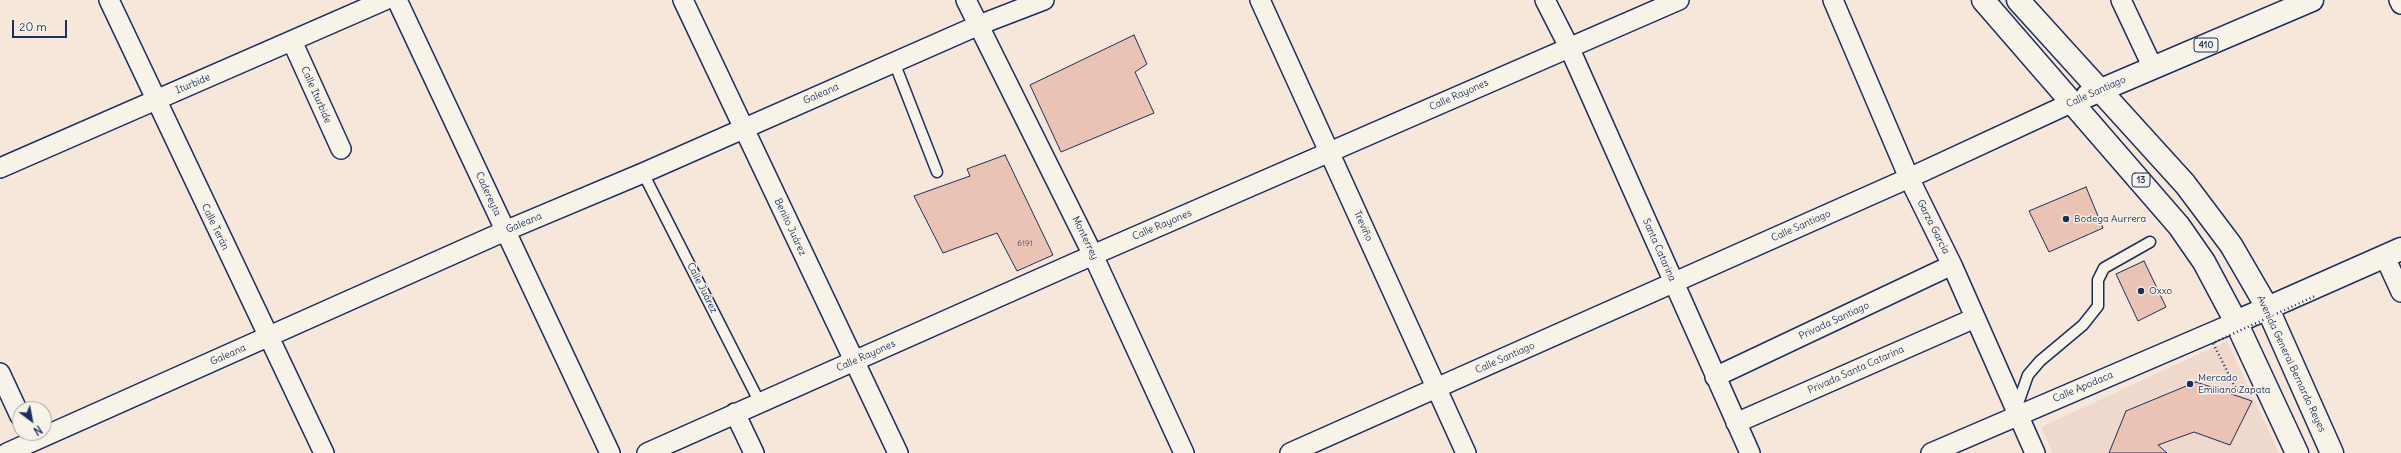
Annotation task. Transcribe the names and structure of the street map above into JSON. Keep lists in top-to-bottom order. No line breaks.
{"streets":{"main road":["410","Calle Santiago","13","Avenida General Bernardo Reyes"],"street":["Iturbide","Galeana","Calle Iturbide","Calle Rayones","Cadereyta","Treviño","Calle Terán","Benito Juárez","Garza García","Monterrey","Santa Catarina","Privada Santiago","Privada Santa Catarina","Calle Apodaca"],"lane":["Calle Juárez"]},"crossings":[["Iturbide","Calle Iturbide"],["Iturbide","Calle Terán"],["Calle Santiago","13"],["Calle Santiago","Treviño"],["Calle Santiago","Garza García"],["Calle Santiago","Santa Catarina"],["Calle Santiago","Avenida General Bernardo Reyes"],["Galeana","Cadereyta"],["Galeana","Calle Terán"],["Galeana","Benito Juárez"],["Galeana","Monterrey"],["Galeana","Calle Juárez"],["Calle Rayones","Treviño"],["Calle Rayones","Benito Juárez"],["Calle Rayones","Monterrey"],["Calle Rayones","Santa Catarina"],["Calle Rayones","Calle Juárez"],["13","Calle Apodaca"],["Garza García","Privada Santiago"],["Garza García","Privada Santa Catarina"],["Garza García","Calle Apodaca"],["Santa Catarina","Privada Santiago"],["Santa Catarina","Privada Santa Catarina"]],"places":["Bodega Aurrera","Oxxo","Mercado Emiliano Zapata"],"house_numbers":["6191"],"scale_bar":"20 m","north":"bottom right"}
